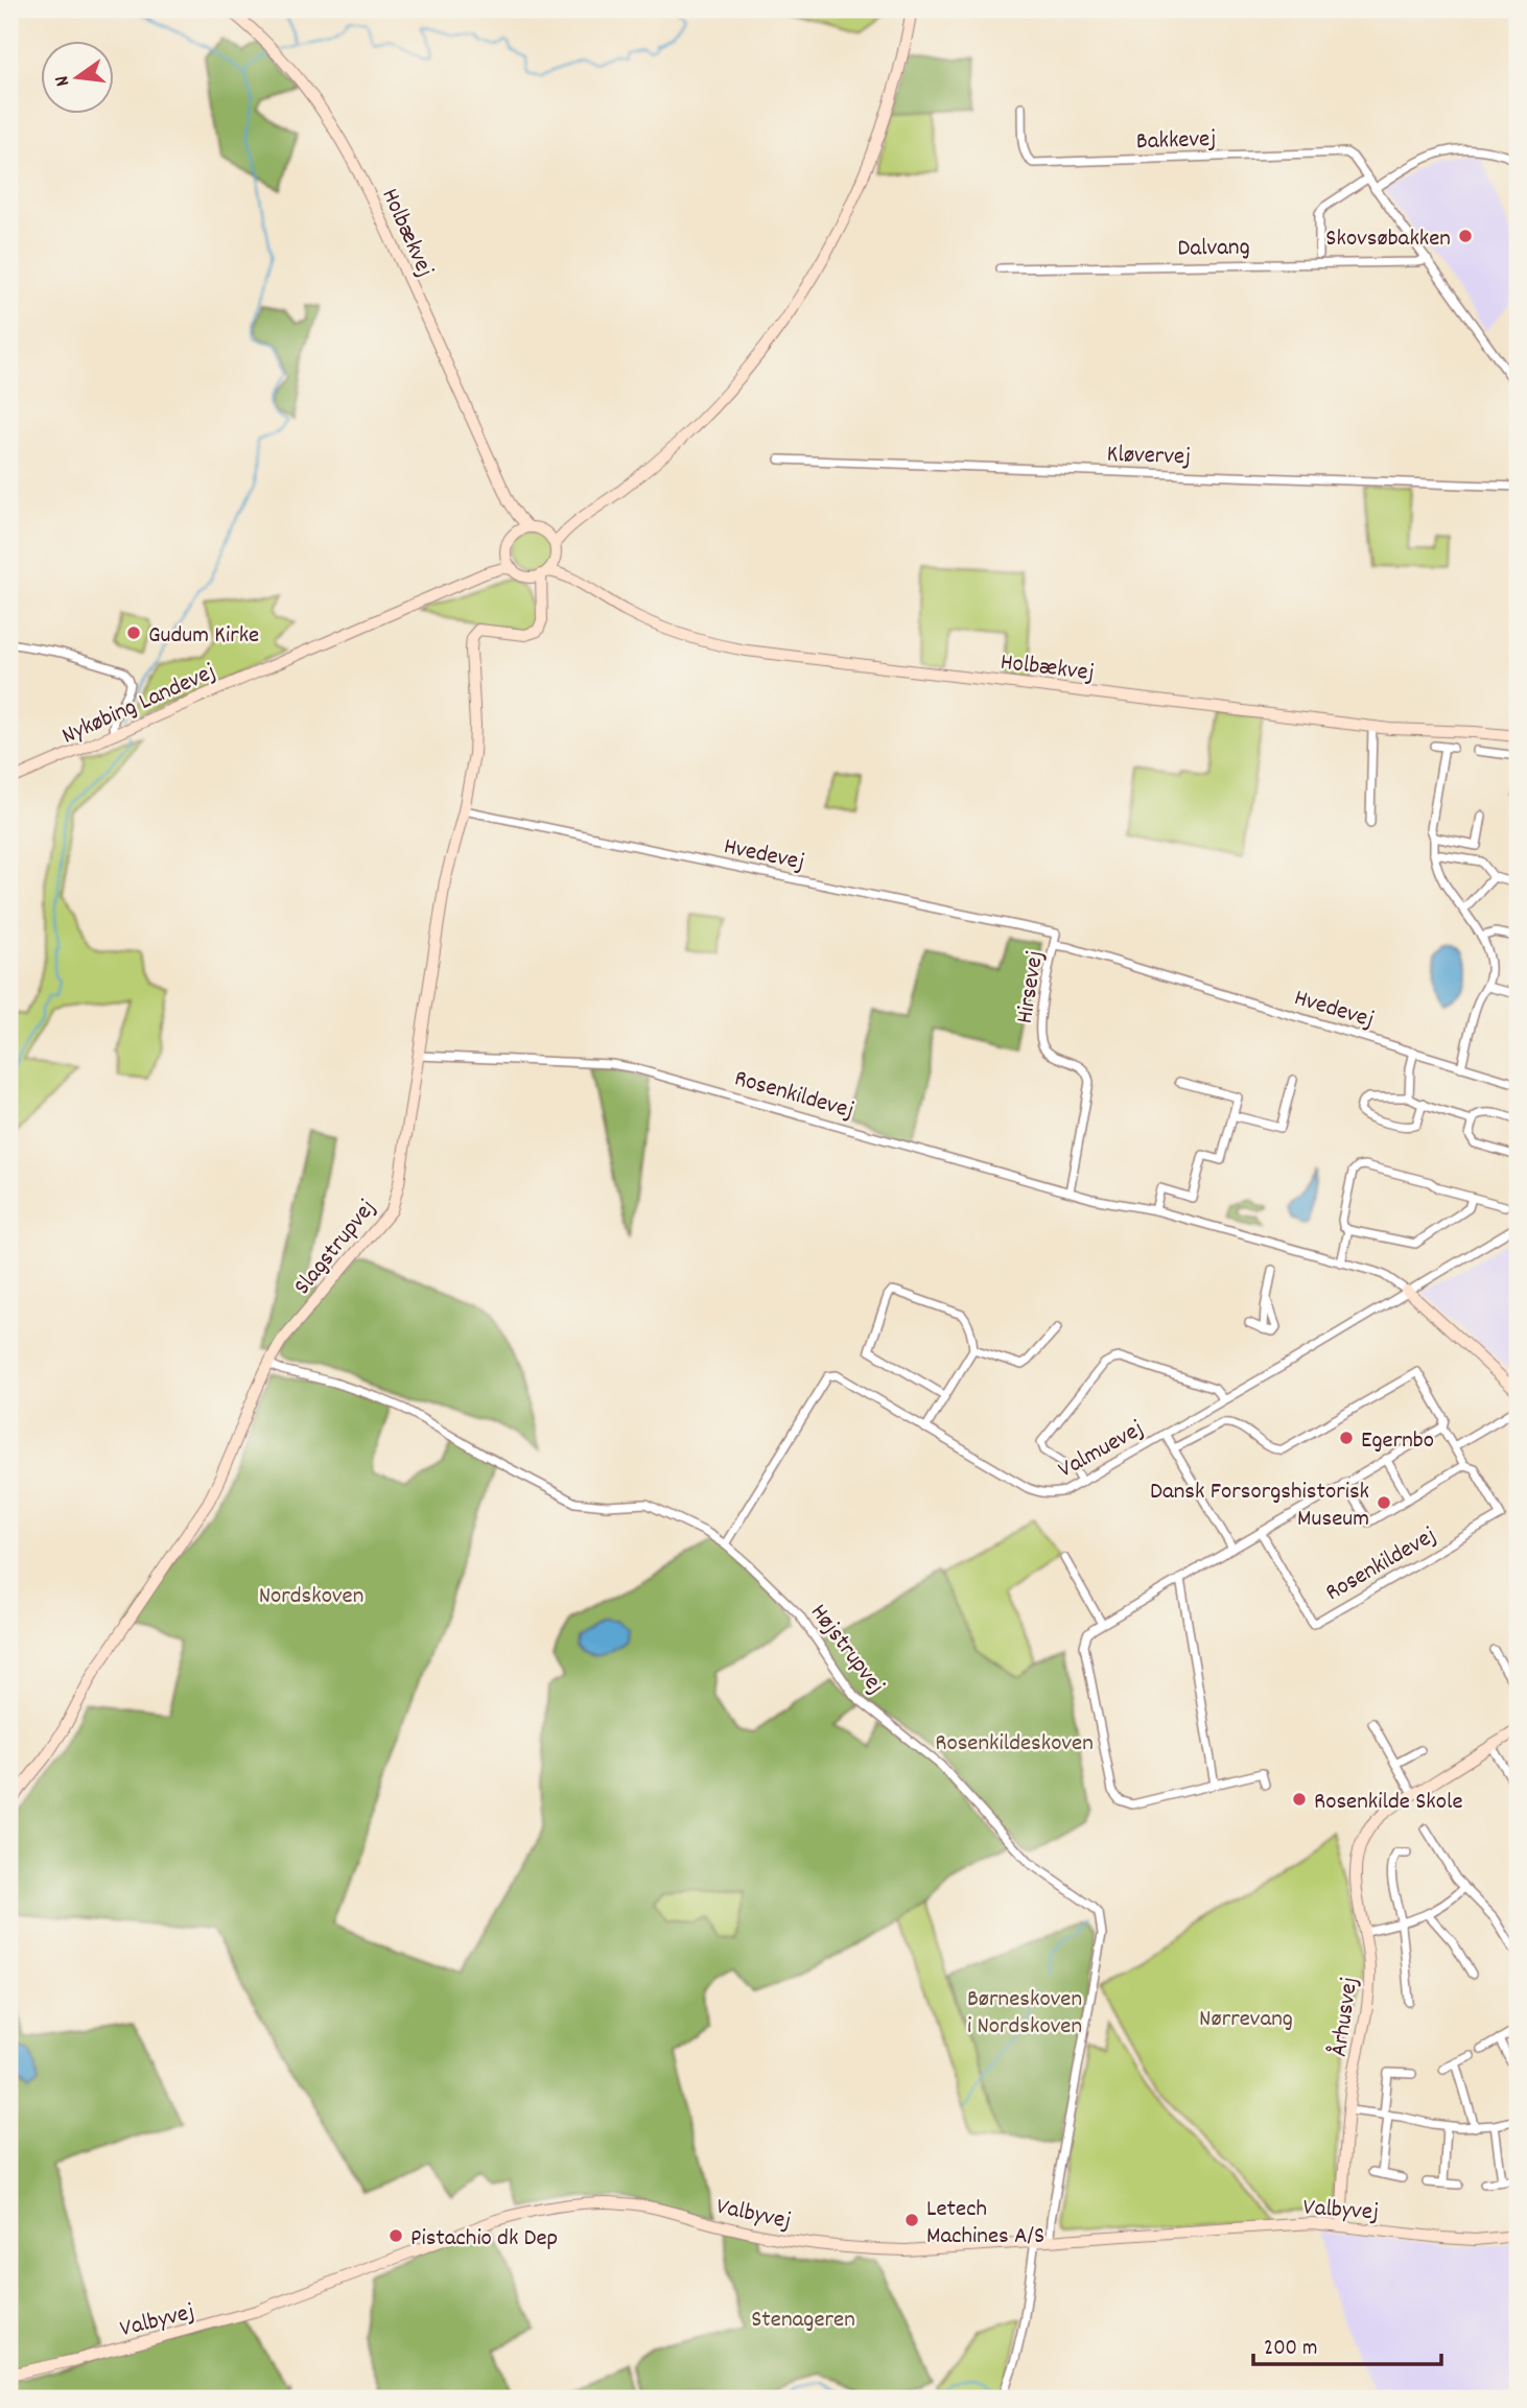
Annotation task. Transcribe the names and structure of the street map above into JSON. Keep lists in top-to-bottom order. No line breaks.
{"streets":{"street":["Bakkevej","Holbækvej","Dalvang","Kløvervej","Nykøbing Landevej","Hvedevej","Hirsevej","Rosenkildevej","Slagstrupvej","Valmuevej","Højstrupvej","Århusvej","Valbyvej"]},"crossings":[["Bakkevej","Dalvang"],["Holbækvej","Nykøbing Landevej"],["Hvedevej","Hirsevej"],["Hvedevej","Slagstrupvej"],["Hirsevej","Rosenkildevej"],["Rosenkildevej","Slagstrupvej"],["Rosenkildevej","Valmuevej"],["Slagstrupvej","Højstrupvej"],["Valmuevej","Højstrupvej"],["Højstrupvej","Valbyvej"],["Århusvej","Valbyvej"]],"parks":["Nordskoven","Rosenkildeskoven","Børneskoven i Nordskoven","Nørrevang","Stenageren"],"places":["Skovsøbakken","Gudum Kirke","Egernbo","Dansk Forsorgshistorisk Museum","Rosenkilde Skole","Letech Machines A/S","Pistachio dk Dep"],"scale_bar":"200 m","north":"left"}
